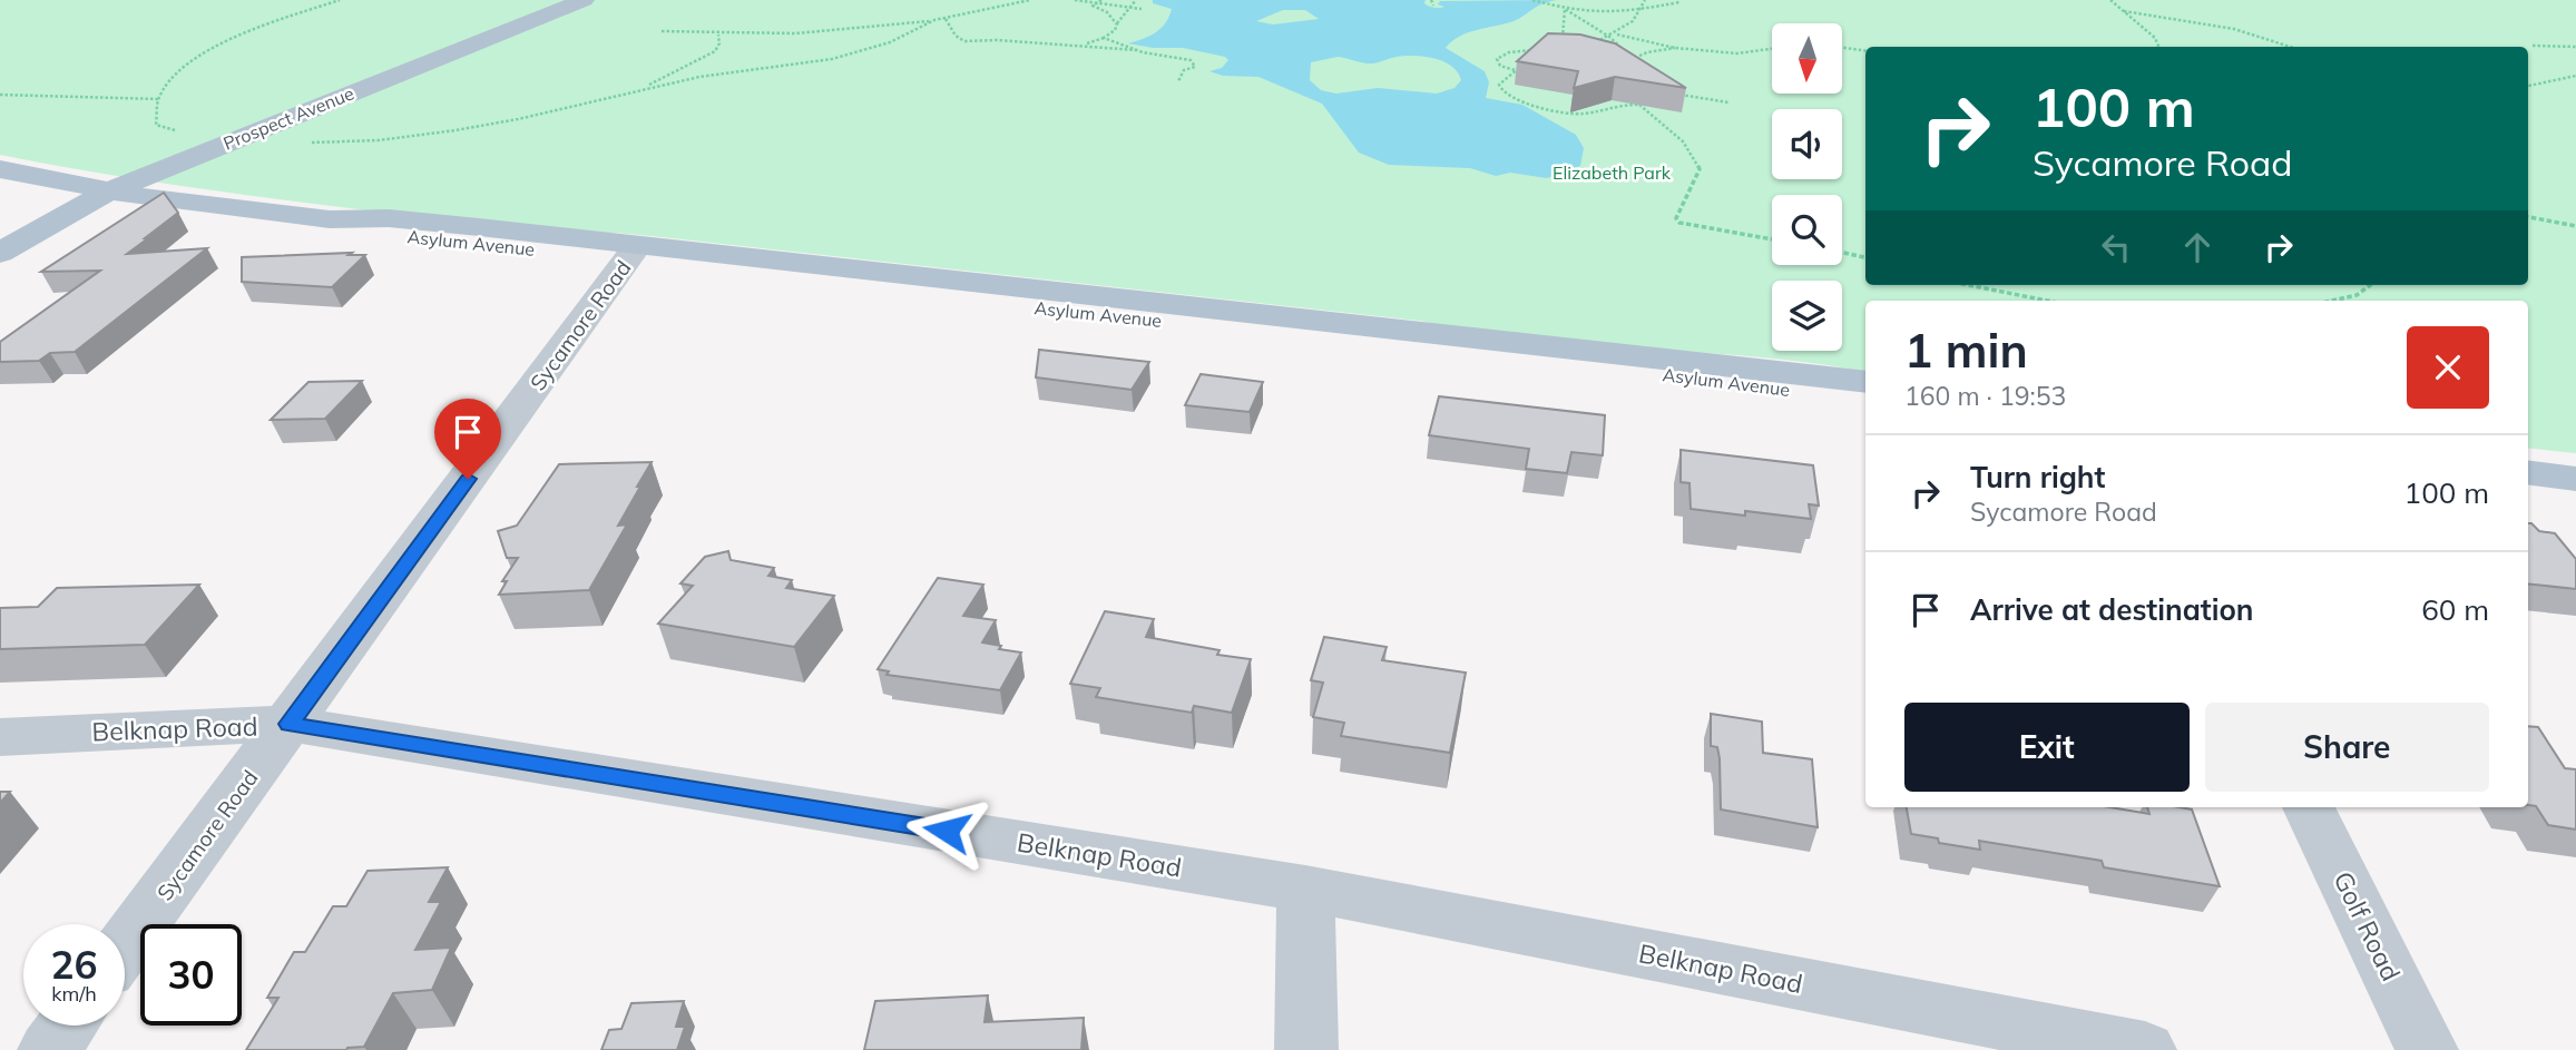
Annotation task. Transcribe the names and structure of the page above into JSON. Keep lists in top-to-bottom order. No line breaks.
{"streets":{"main road":["Prospect Avenue","Asylum Avenue"],"street":["Sycamore Road","Belknap Road","Golf Road"]},"crossings":[["Prospect Avenue","Asylum Avenue"],["Asylum Avenue","Sycamore Road"],["Sycamore Road","Belknap Road"]],"parks":["Elizabeth Park"],"north":"bottom","page":{"turn":["100 m","Sycamore Road"],"heading":["1 min","160 m · 19:53"],"list":[{"name":"Turn right","note":"Sycamore Road","value":"100 m"},{"name":"Arrive at destination","value":"60 m"}],"buttons":["Exit","Share"],"speed":"26 km/h","limit":"30"}}
